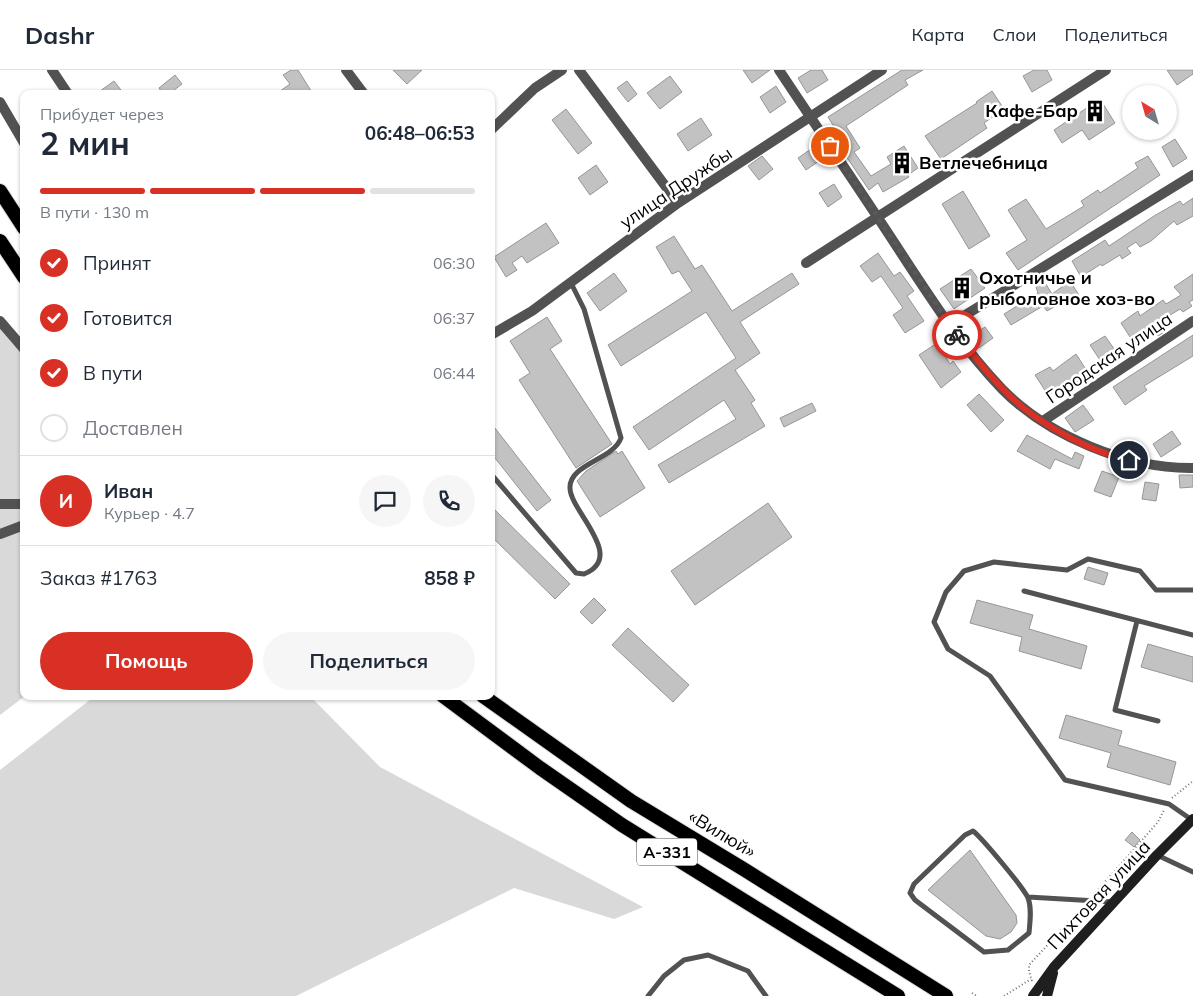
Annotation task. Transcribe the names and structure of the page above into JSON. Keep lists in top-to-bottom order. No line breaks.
{"streets":{"highway":["«Вилюй»","А-331"],"main road":["Пихтовая улица"],"street":["улица Дружбы","Городская улица"]},"places":{"building":["Кафе-Бар","Ветлечебница","Охотничье и рыболовное хоз-во"]},"north":"top left","page":{"header":"Dashr","nav":["Карта","Слои","Поделиться"],"heading":["2 мин","Прибудет через","06:48–06:53"],"panel":["Иван","Курьер · 4.7","Заказ #1763","858 ₽"],"bar":"В пути · 130 m","list":[["Принят","06:30"],["Готовится","06:37"],["В пути","06:44"],"Доставлен"],"round":"И","buttons":["Помощь","Поделиться"]}}
